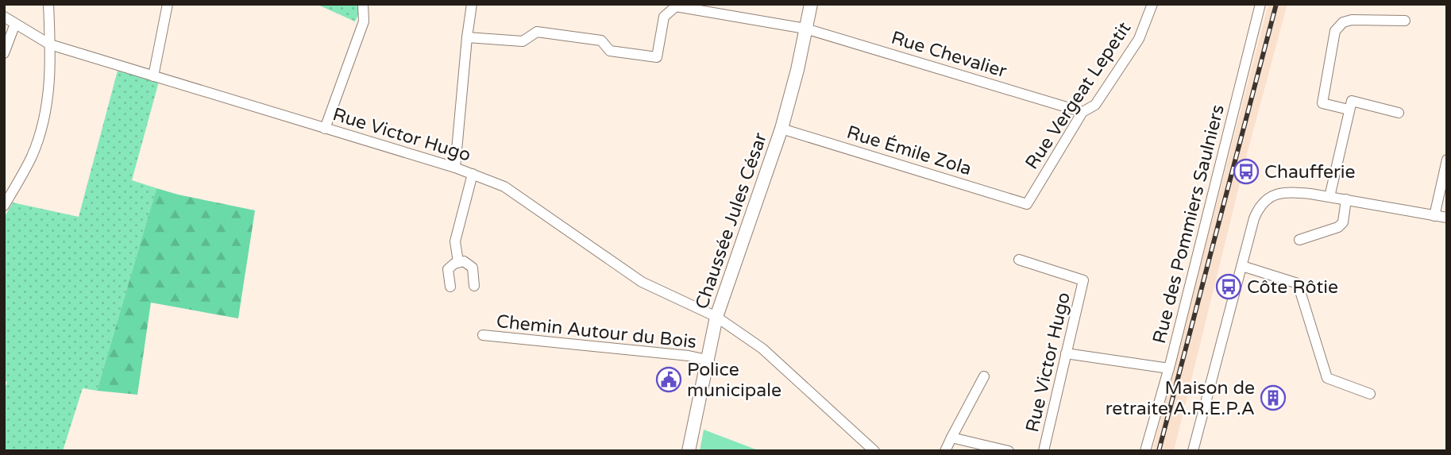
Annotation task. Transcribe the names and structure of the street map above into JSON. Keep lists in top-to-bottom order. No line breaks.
{"streets":{"street":["Rue Chevalier","Rue Vergeat Lepetit","Rue Victor Hugo","Rue Émile Zola","Chaussée Jules César","Rue des Pommiers Saulniers","Chemin Autour du Bois"]},"crossings":[["Rue Chevalier","Rue Vergeat Lepetit"],["Rue Chevalier","Chaussée Jules César"],["Rue Vergeat Lepetit","Rue Émile Zola"],["Rue Victor Hugo","Chaussée Jules César"],["Rue Émile Zola","Chaussée Jules César"],["Chaussée Jules César","Chemin Autour du Bois"]],"places":{"bus stop":["Chaufferie","Côte Rôtie"],"public building":["Police municipale"],"building":["Maison de retraite A.R.E.P.A"]}}
